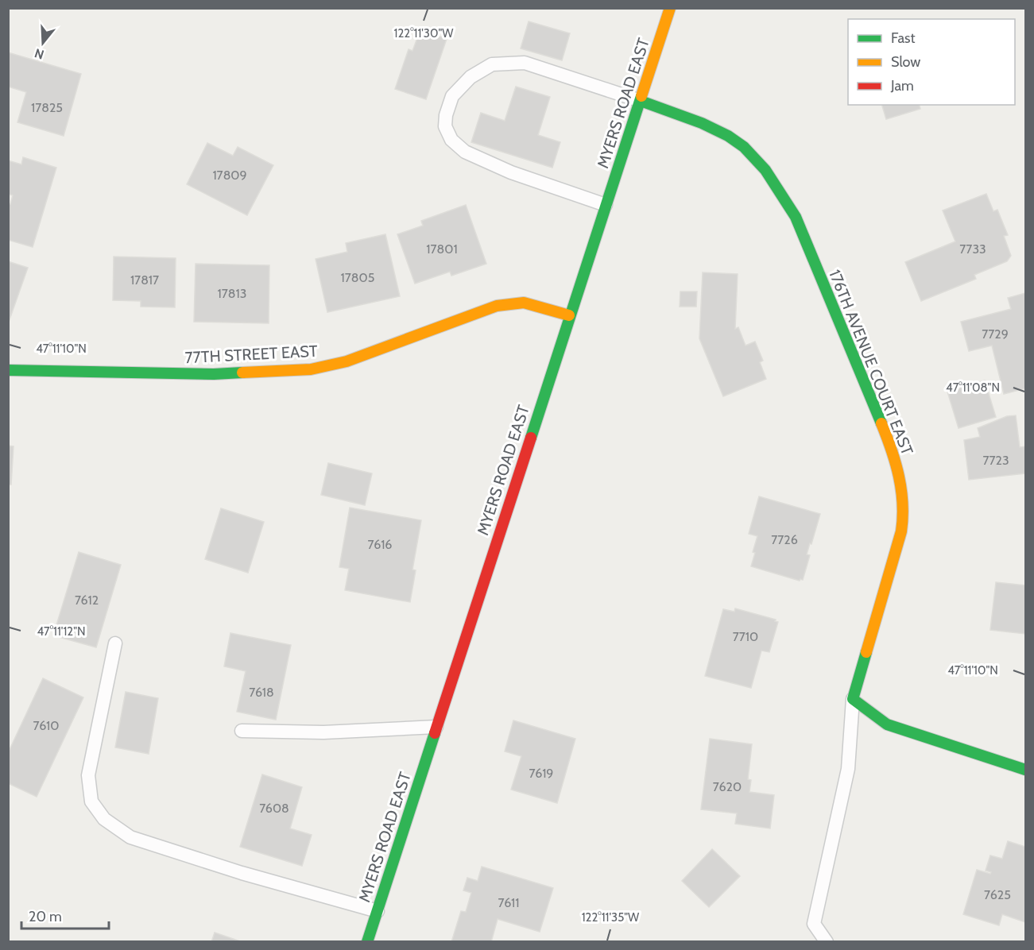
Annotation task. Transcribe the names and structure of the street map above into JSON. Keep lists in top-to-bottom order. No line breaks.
{"streets":{"street":["MYERS ROAD EAST","77TH STREET EAST","176TH AVENUE COURT EAST"]},"crossings":[["MYERS ROAD EAST","77TH STREET EAST"],["MYERS ROAD EAST","176TH AVENUE COURT EAST"]],"house_numbers":["17825","17809","17801","7733","17805","17817","17813","7729","7723","7726","7616","7612","7710","7618","7610","7619","7620","7608","7625","7611"],"legend":["Fast","Slow","Jam"],"scale_bar":"20 m","north":"bottom","coordinates":["122°11'30\"W","47°11'10\"N","47°11'08\"N","47°11'12\"N","122°11'35\"W"]}
